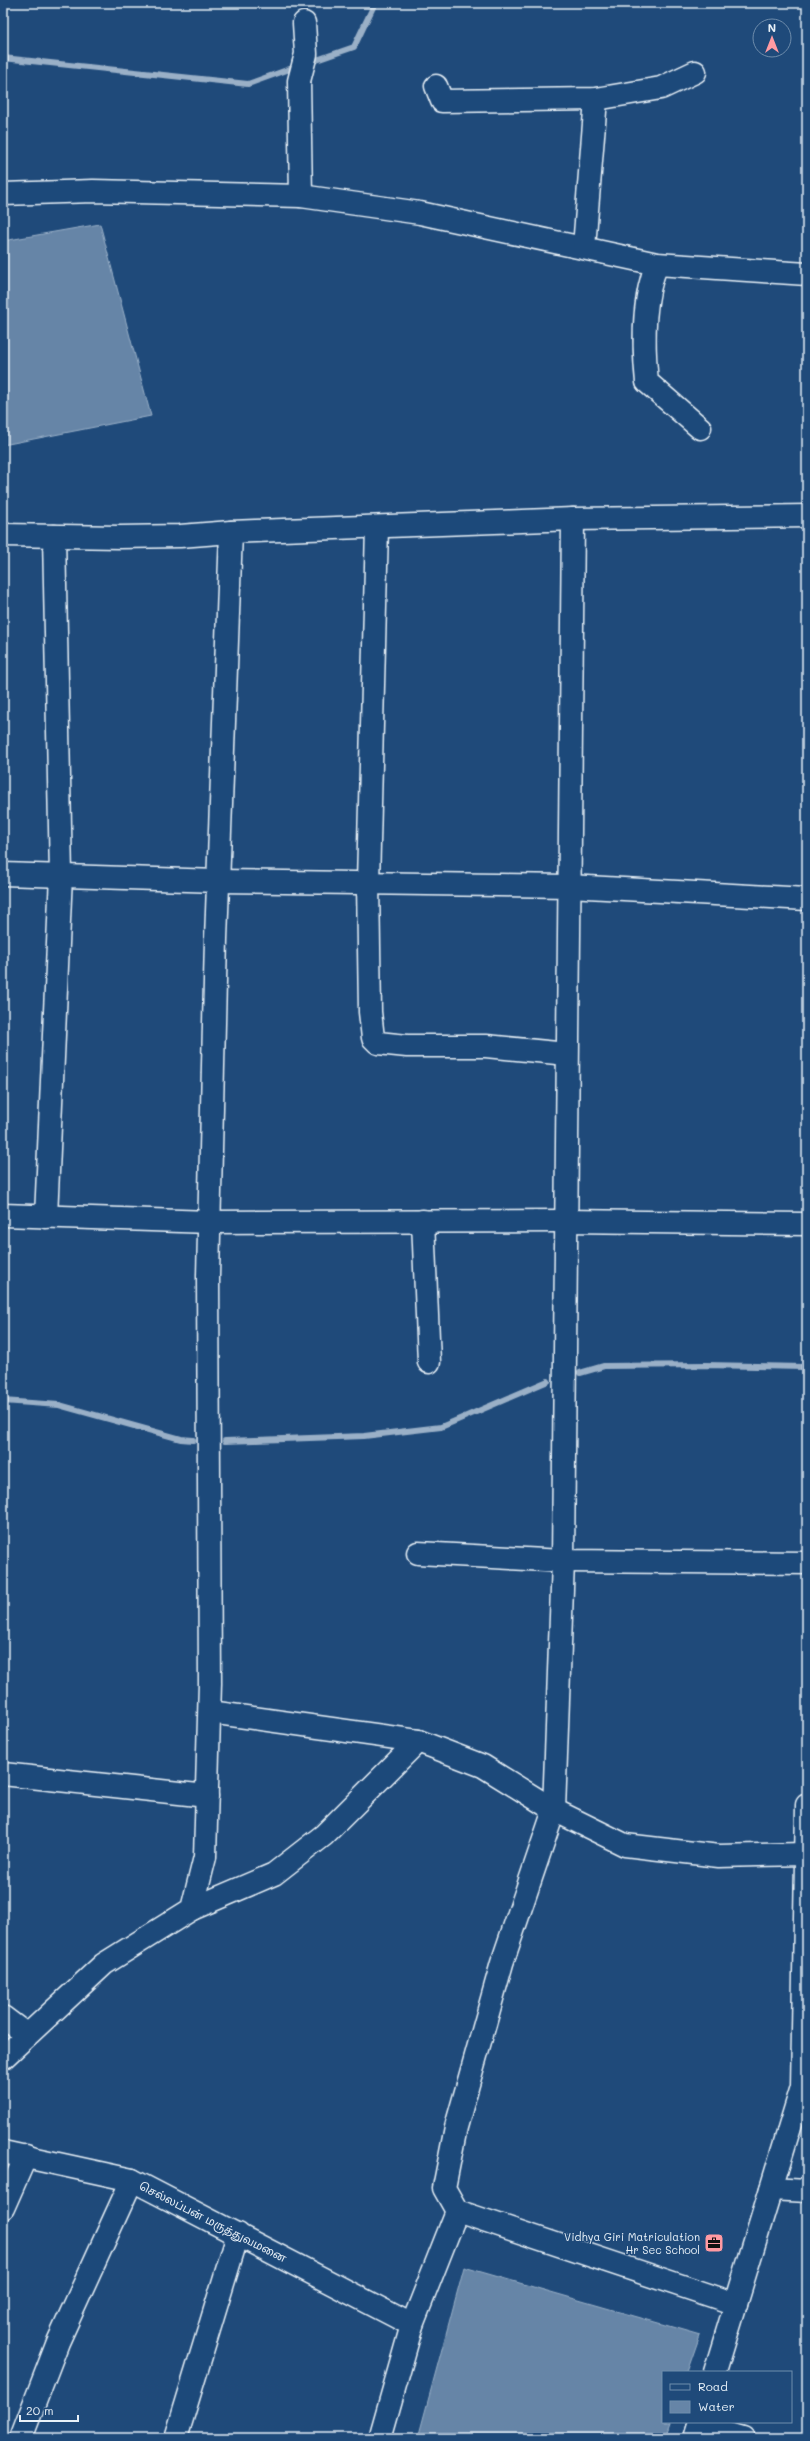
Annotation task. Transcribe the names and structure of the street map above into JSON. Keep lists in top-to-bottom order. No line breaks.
{"streets":{"street":["செல்லப்பன் மருத்துவமனை"]},"places":{"office":["Vidhya Giri Matriculation Hr Sec School"]},"legend":["Road","Water"],"scale_bar":"20 m","north":"top"}
